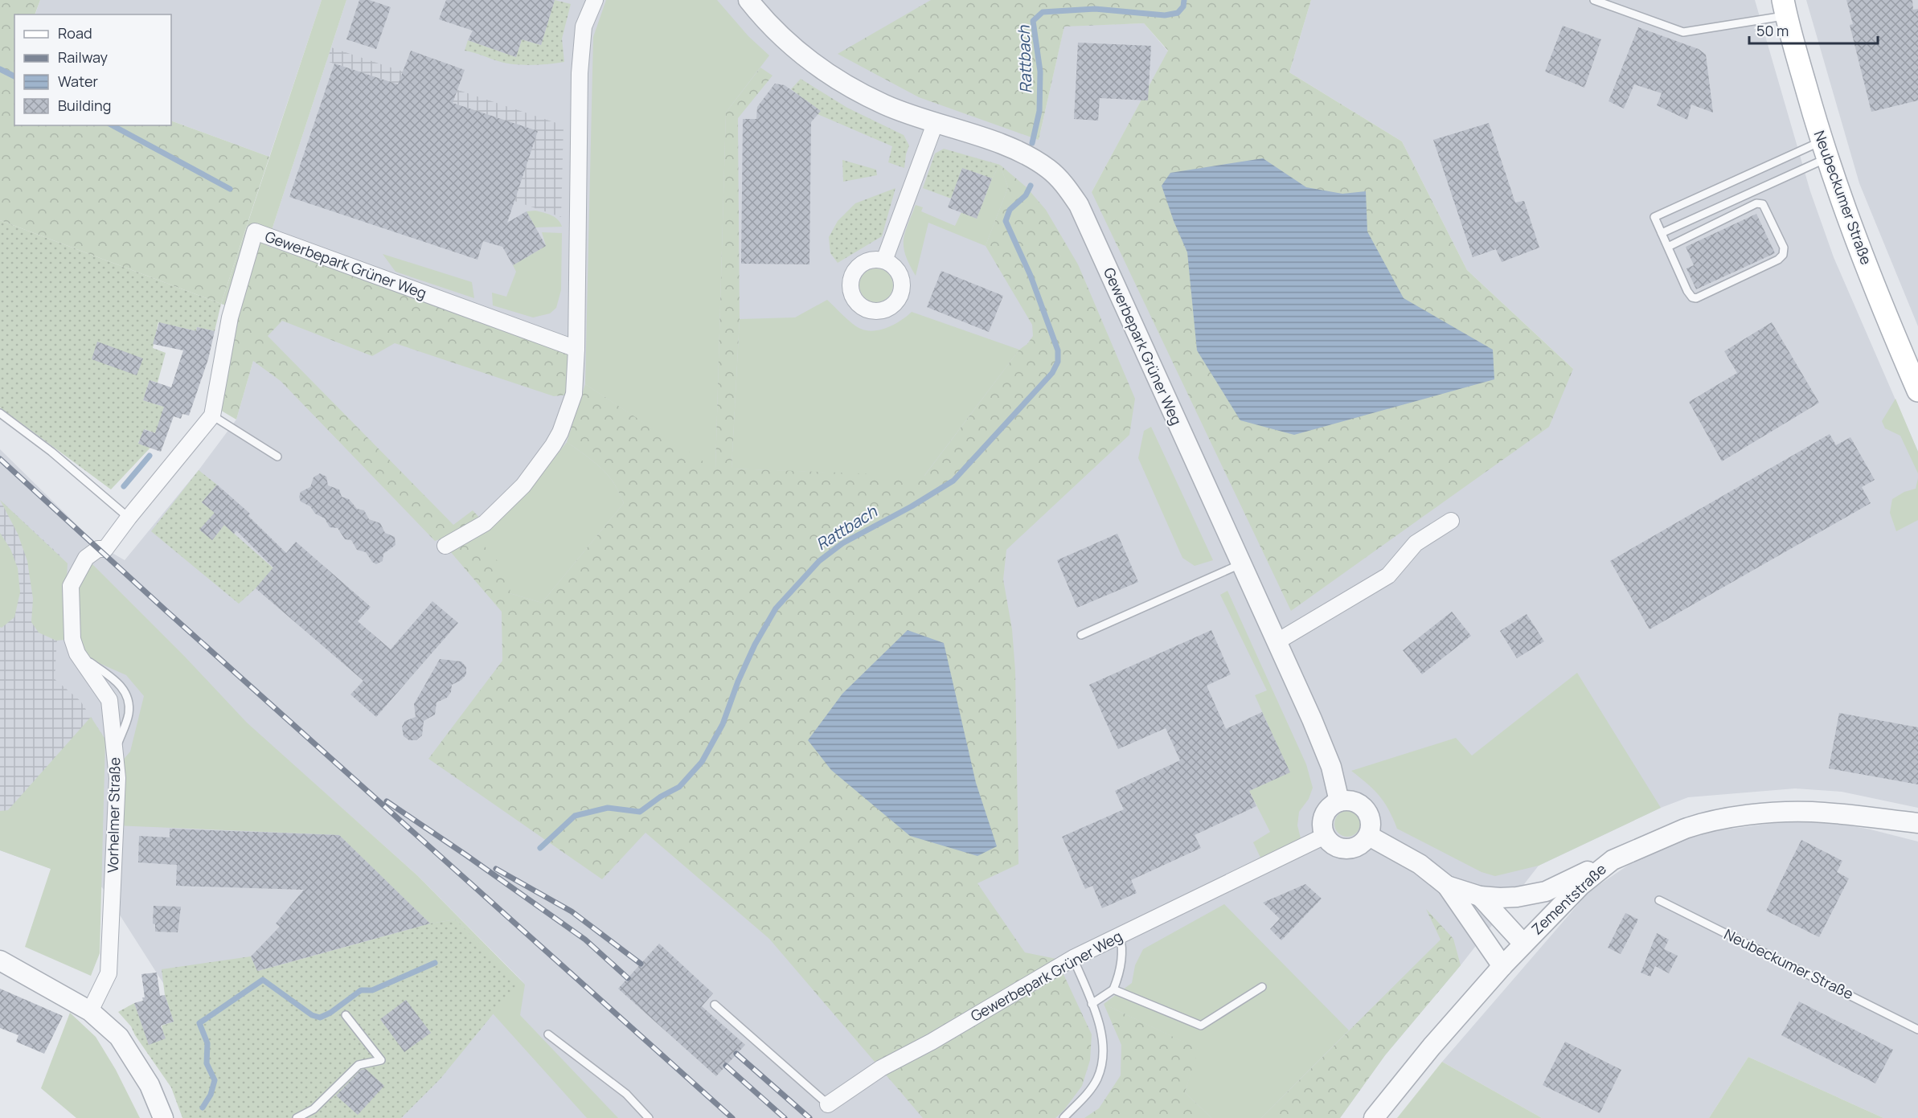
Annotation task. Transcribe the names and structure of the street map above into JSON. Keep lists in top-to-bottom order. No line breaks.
{"streets":{"main road":["Neubeckumer Straße"],"street":["Gewerbepark Grüner Weg","Vorhelmer Straße","Zementstraße"]},"crossings":[["Gewerbepark Grüner Weg","Vorhelmer Straße"]],"water":["Rattbach"],"legend":["Road","Railway","Water","Building"],"scale_bar":"50 m"}
